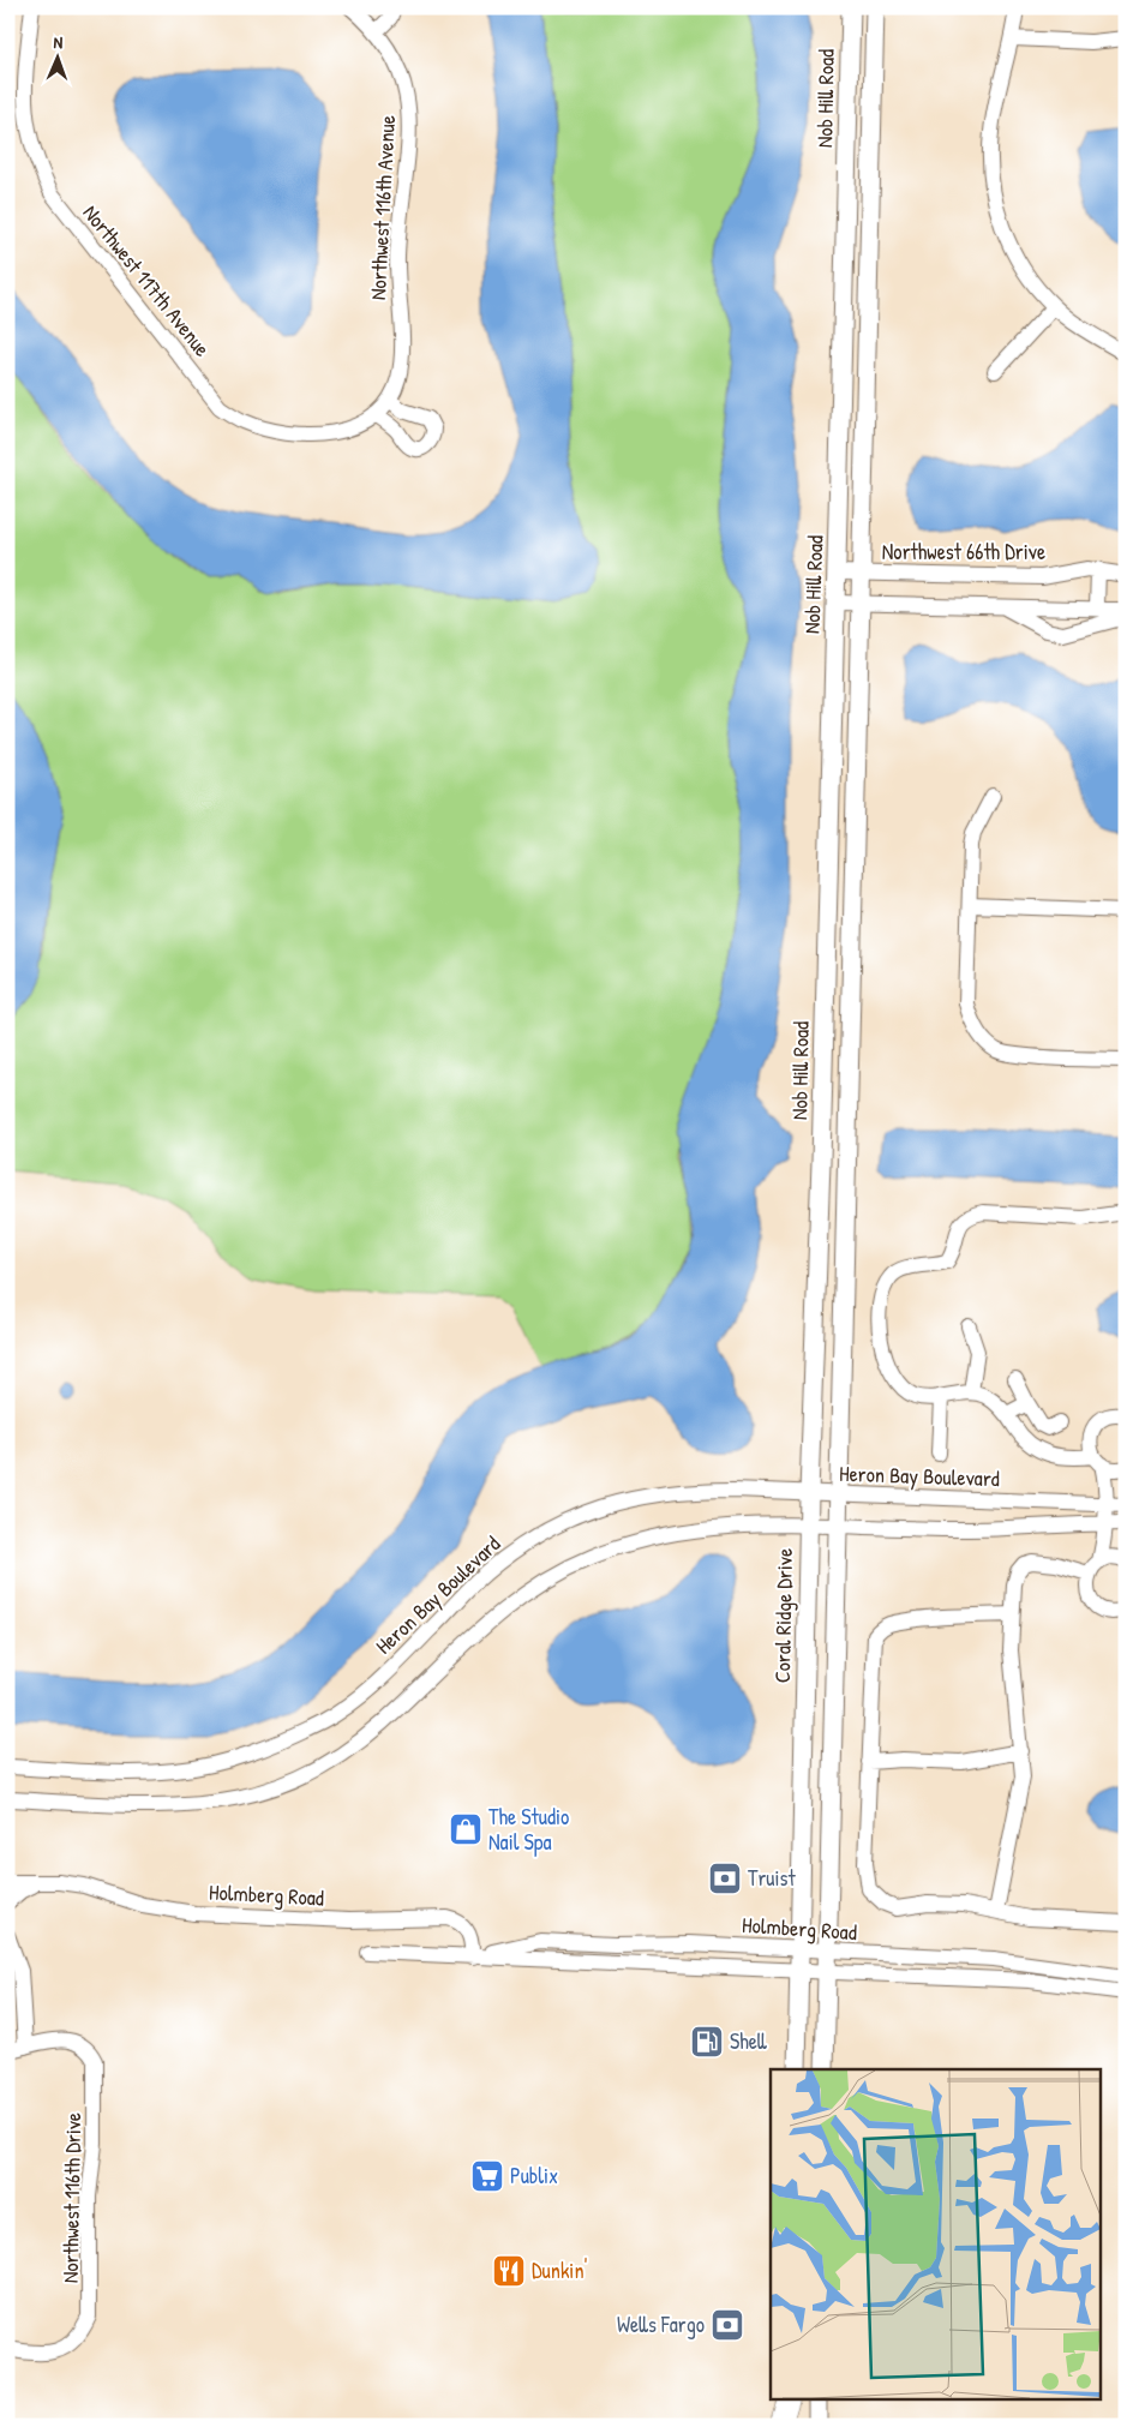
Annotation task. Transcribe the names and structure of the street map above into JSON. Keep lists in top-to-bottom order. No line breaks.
{"streets":{"main road":["Nob Hill Road","Coral Ridge Drive"],"street":["Northwest 116th Avenue","Northwest 117th Avenue","Northwest 66th Drive","Heron Bay Boulevard","Holmberg Road","Northwest 116th Drive"]},"crossings":[["Nob Hill Road","Northwest 66th Drive"],["Nob Hill Road","Coral Ridge Drive"],["Northwest 116th Avenue","Northwest 117th Avenue"],["Heron Bay Boulevard","Coral Ridge Drive"],["Coral Ridge Drive","Holmberg Road"]],"places":{"shop":["The Studio Nail Spa"],"bank":["Truist","Wells Fargo"],"fuel station":["Shell"],"supermarket":["Publix"],"restaurant":["Dunkin'"]},"north":"top"}
